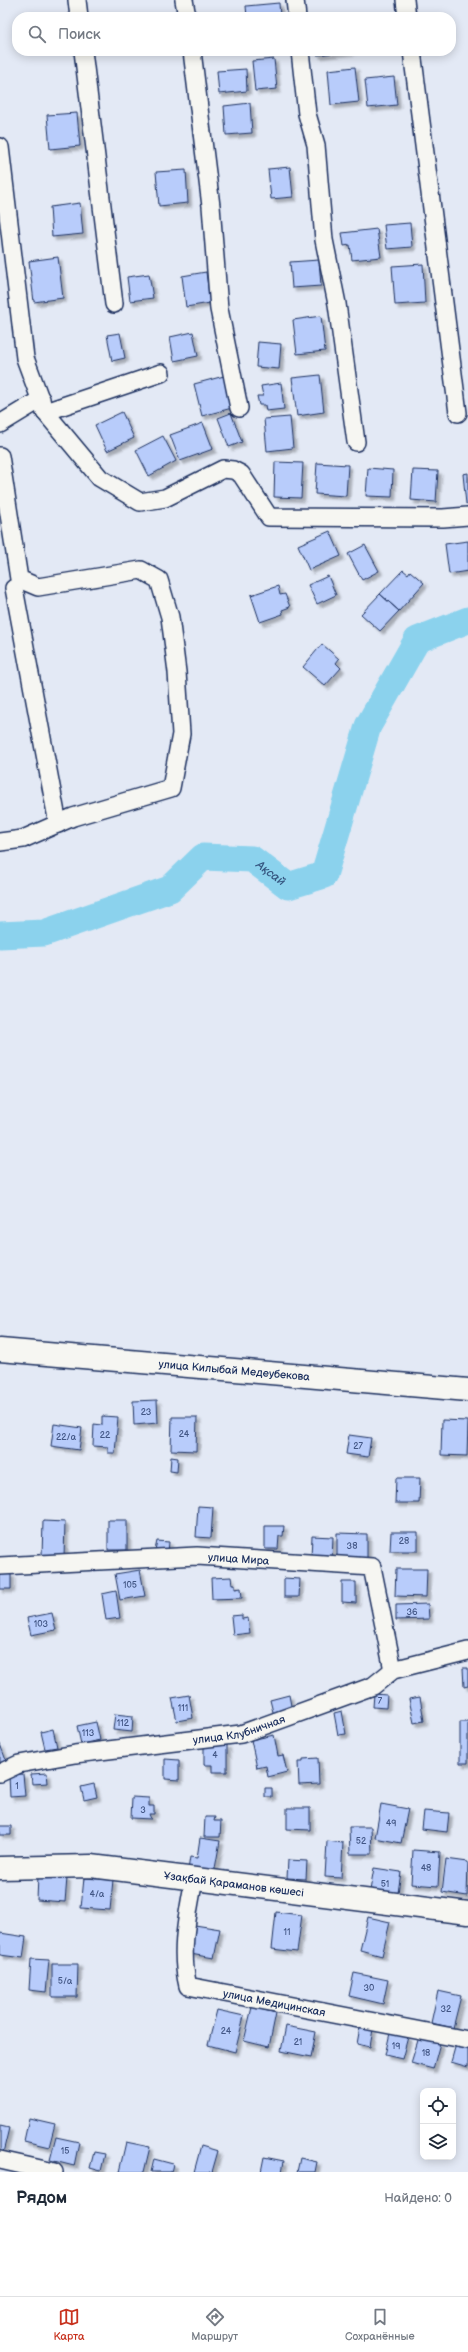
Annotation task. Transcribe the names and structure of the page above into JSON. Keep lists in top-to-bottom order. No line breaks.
{"streets":{"street":["улица Килыбай Медеубекова","улица Мира","улица Клубничная","Ұзақбай Қараманов көшесі","улица Медицинская"]},"crossings":[["улица Мира","улица Клубничная"],["Ұзақбай Қараманов көшесі","улица Медицинская"]],"water":["Ақсай"],"house_numbers":["23","24","22","22/а","27","28","38","105","36","103","7","111","112","113","4","1","3","49","52","48","51","4/а","11","5/а","30","32","24","21","19","18","15"],"page":{"search":"Поиск","heading":["Рядом","Найдено: 0"],"nav":["Карта","Маршрут","Сохранённые"]}}
